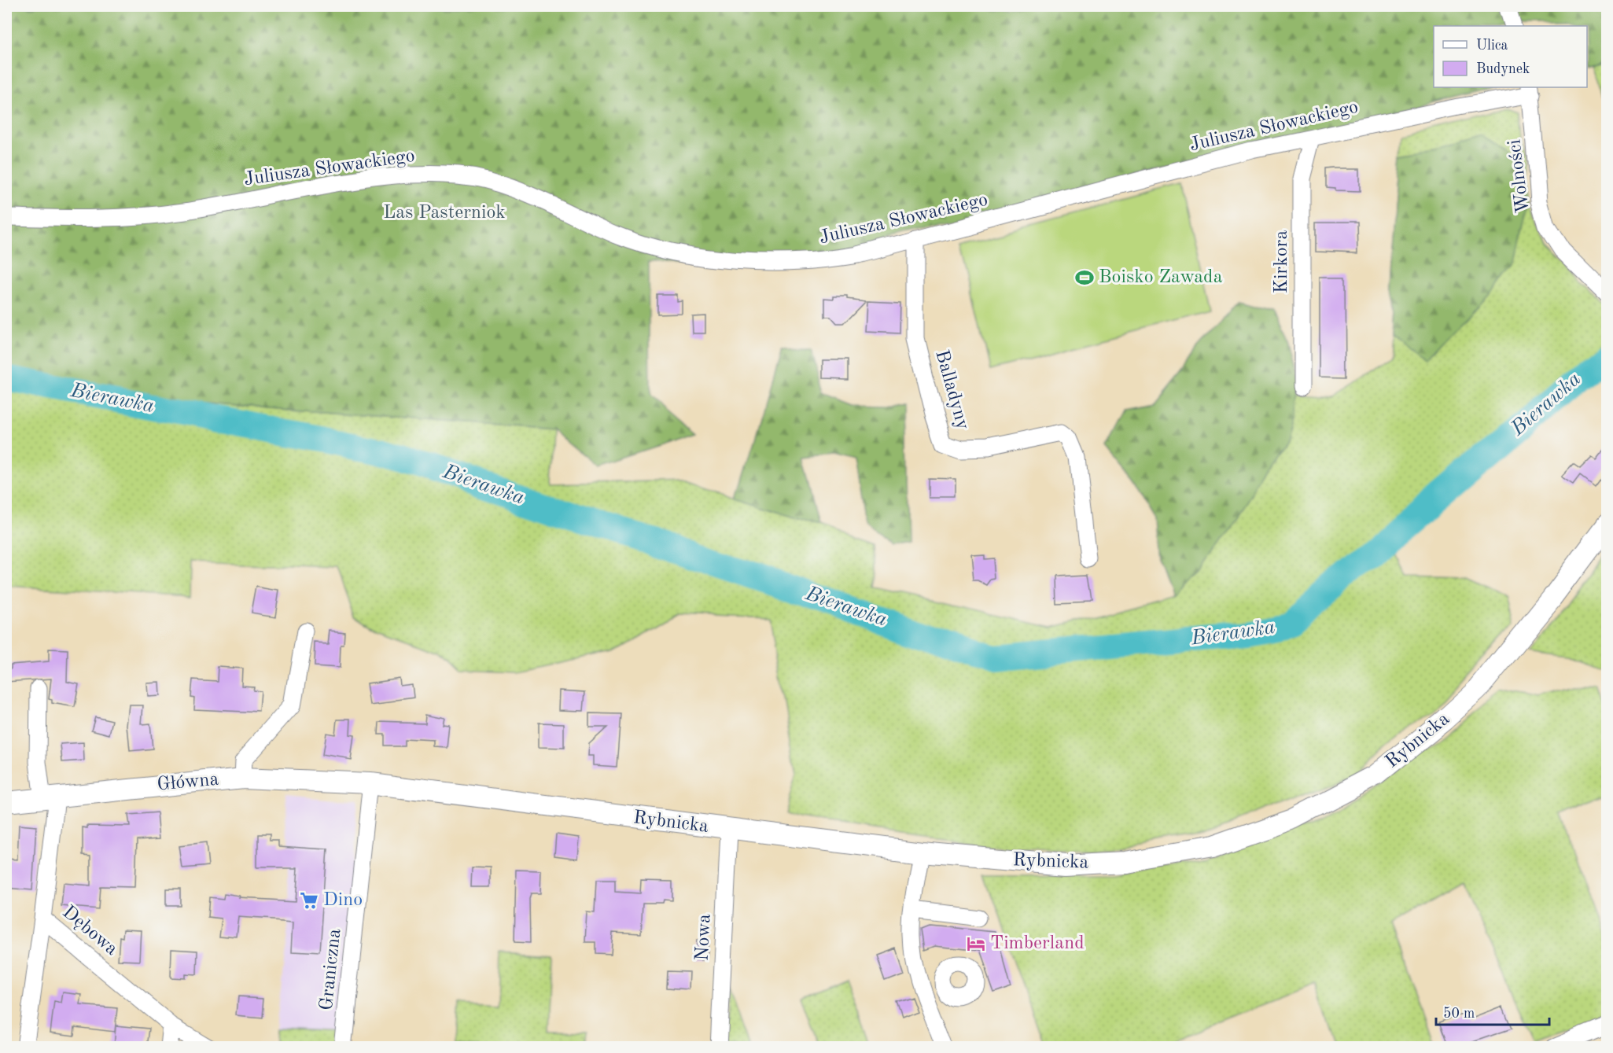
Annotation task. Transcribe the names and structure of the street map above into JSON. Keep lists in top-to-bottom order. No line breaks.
{"streets":{"main road":["Rybnicka","Główna"],"street":["Juliusza Słowackiego","Wolności","Kirkora","Balladyny","Dębowa","Nowa","Graniczna"]},"crossings":[["Juliusza Słowackiego","Wolności"],["Juliusza Słowackiego","Kirkora"],["Juliusza Słowackiego","Balladyny"],["Rybnicka","Główna"],["Rybnicka","Nowa"],["Rybnicka","Graniczna"],["Główna","Dębowa"],["Główna","Graniczna"]],"water":["Bierawka"],"parks":["Las Pasterniok"],"places":{"sports":["Boisko Zawada"],"supermarket":["Dino"],"hotel":["Timberland"]},"legend":["Ulica","Budynek"],"scale_bar":"50 m"}
